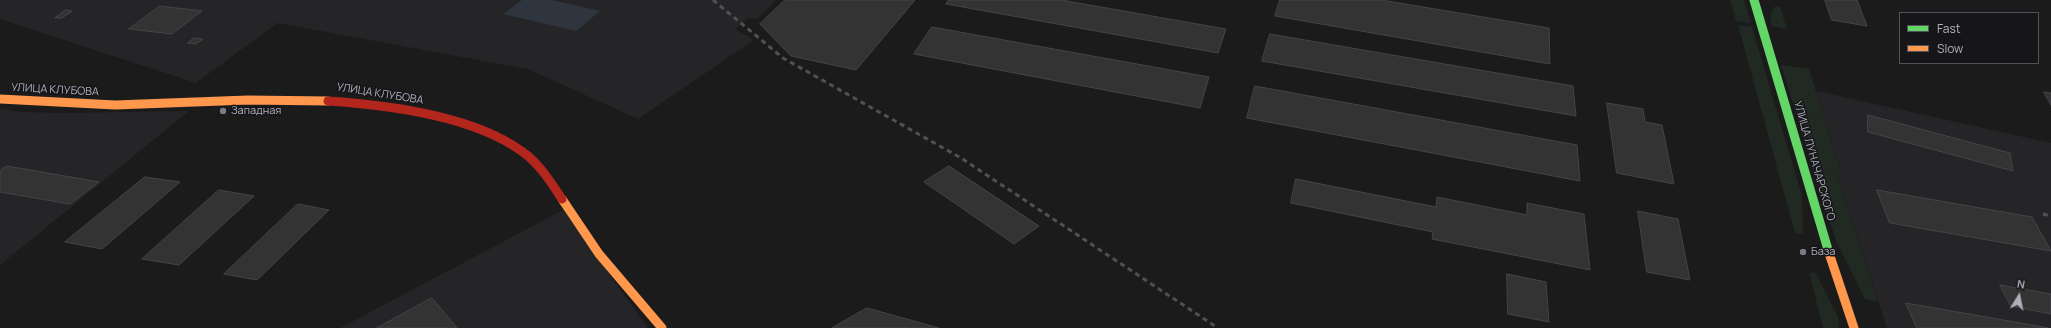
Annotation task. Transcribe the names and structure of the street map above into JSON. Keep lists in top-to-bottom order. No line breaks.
{"streets":{"main road":["УЛИЦА КЛУБОВА","УЛИЦА ЛУНАЧАРСКОГО"]},"places":["Западная","База"],"legend":["Fast","Slow"],"north":"top"}
